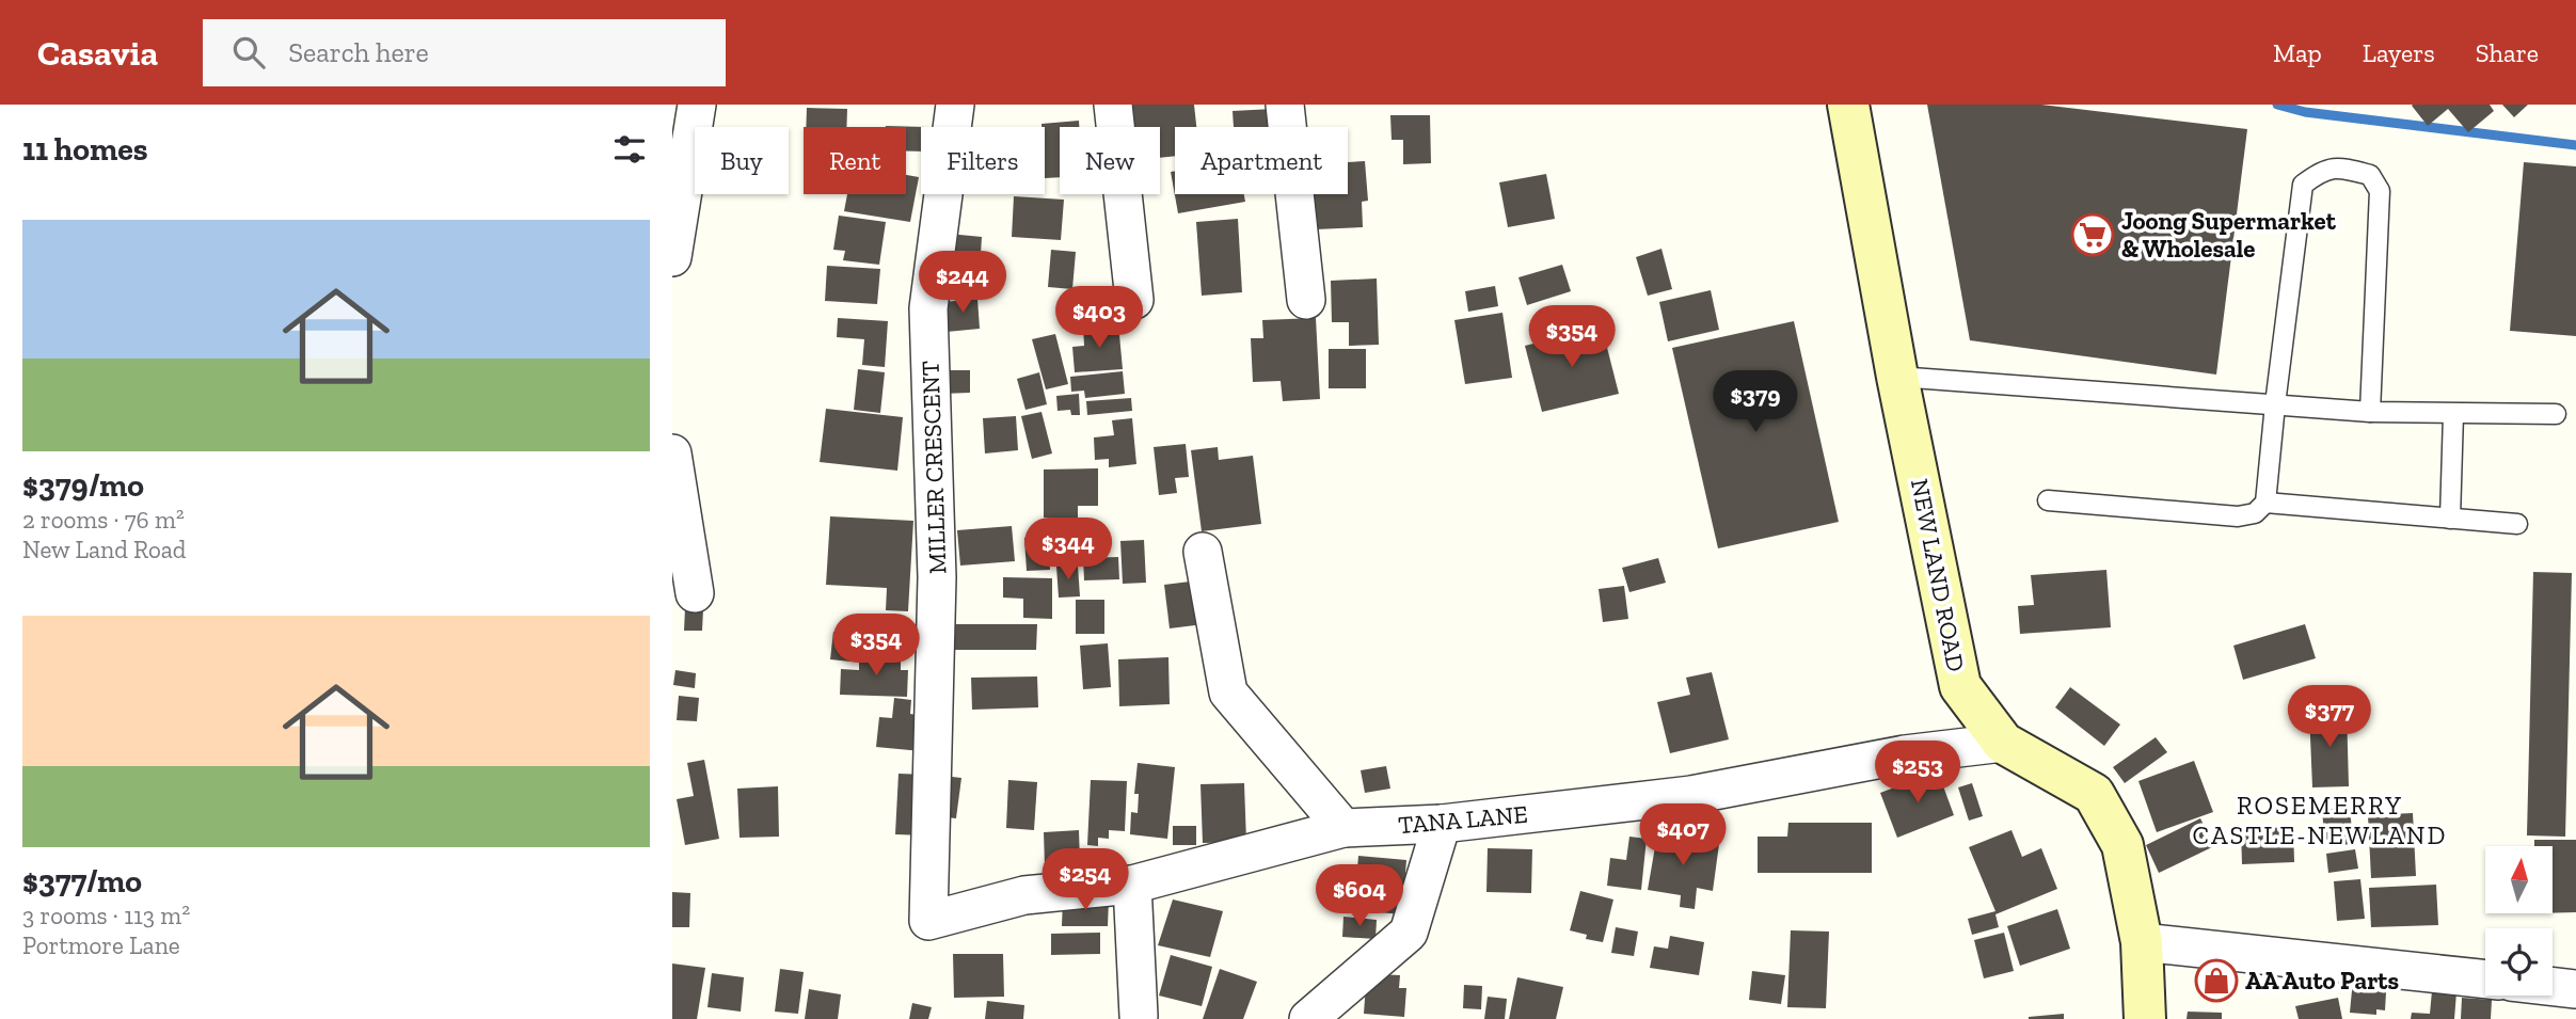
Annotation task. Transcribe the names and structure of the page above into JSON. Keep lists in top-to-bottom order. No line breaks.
{"streets":{"street":["MILLER CRESCENT","NEW LAND ROAD","TANA LANE"]},"crossings":[["MILLER CRESCENT","TANA LANE"],["NEW LAND ROAD","TANA LANE"]],"districts":["ROSEMERRY CASTLE-NEWLAND"],"places":{"supermarket":["Joong Supermarket & Wholesale"],"shop":["AA Auto Parts"]},"north":"top","page":{"header":"Casavia","search":"Search here","nav":["Map","Layers","Share"],"heading":"11 homes","chip":["Buy","Rent","Filters","New","Apartment"],"list":[{"name":"$379/mo","note":"2 rooms · 76 m² · New Land Road"},{"name":"$377/mo","note":"3 rooms · 113 m² · Portmore Lane"}],"price":["$244","$403","$354","$379","$344","$354","$377","$253","$407","$254","$604"]}}
